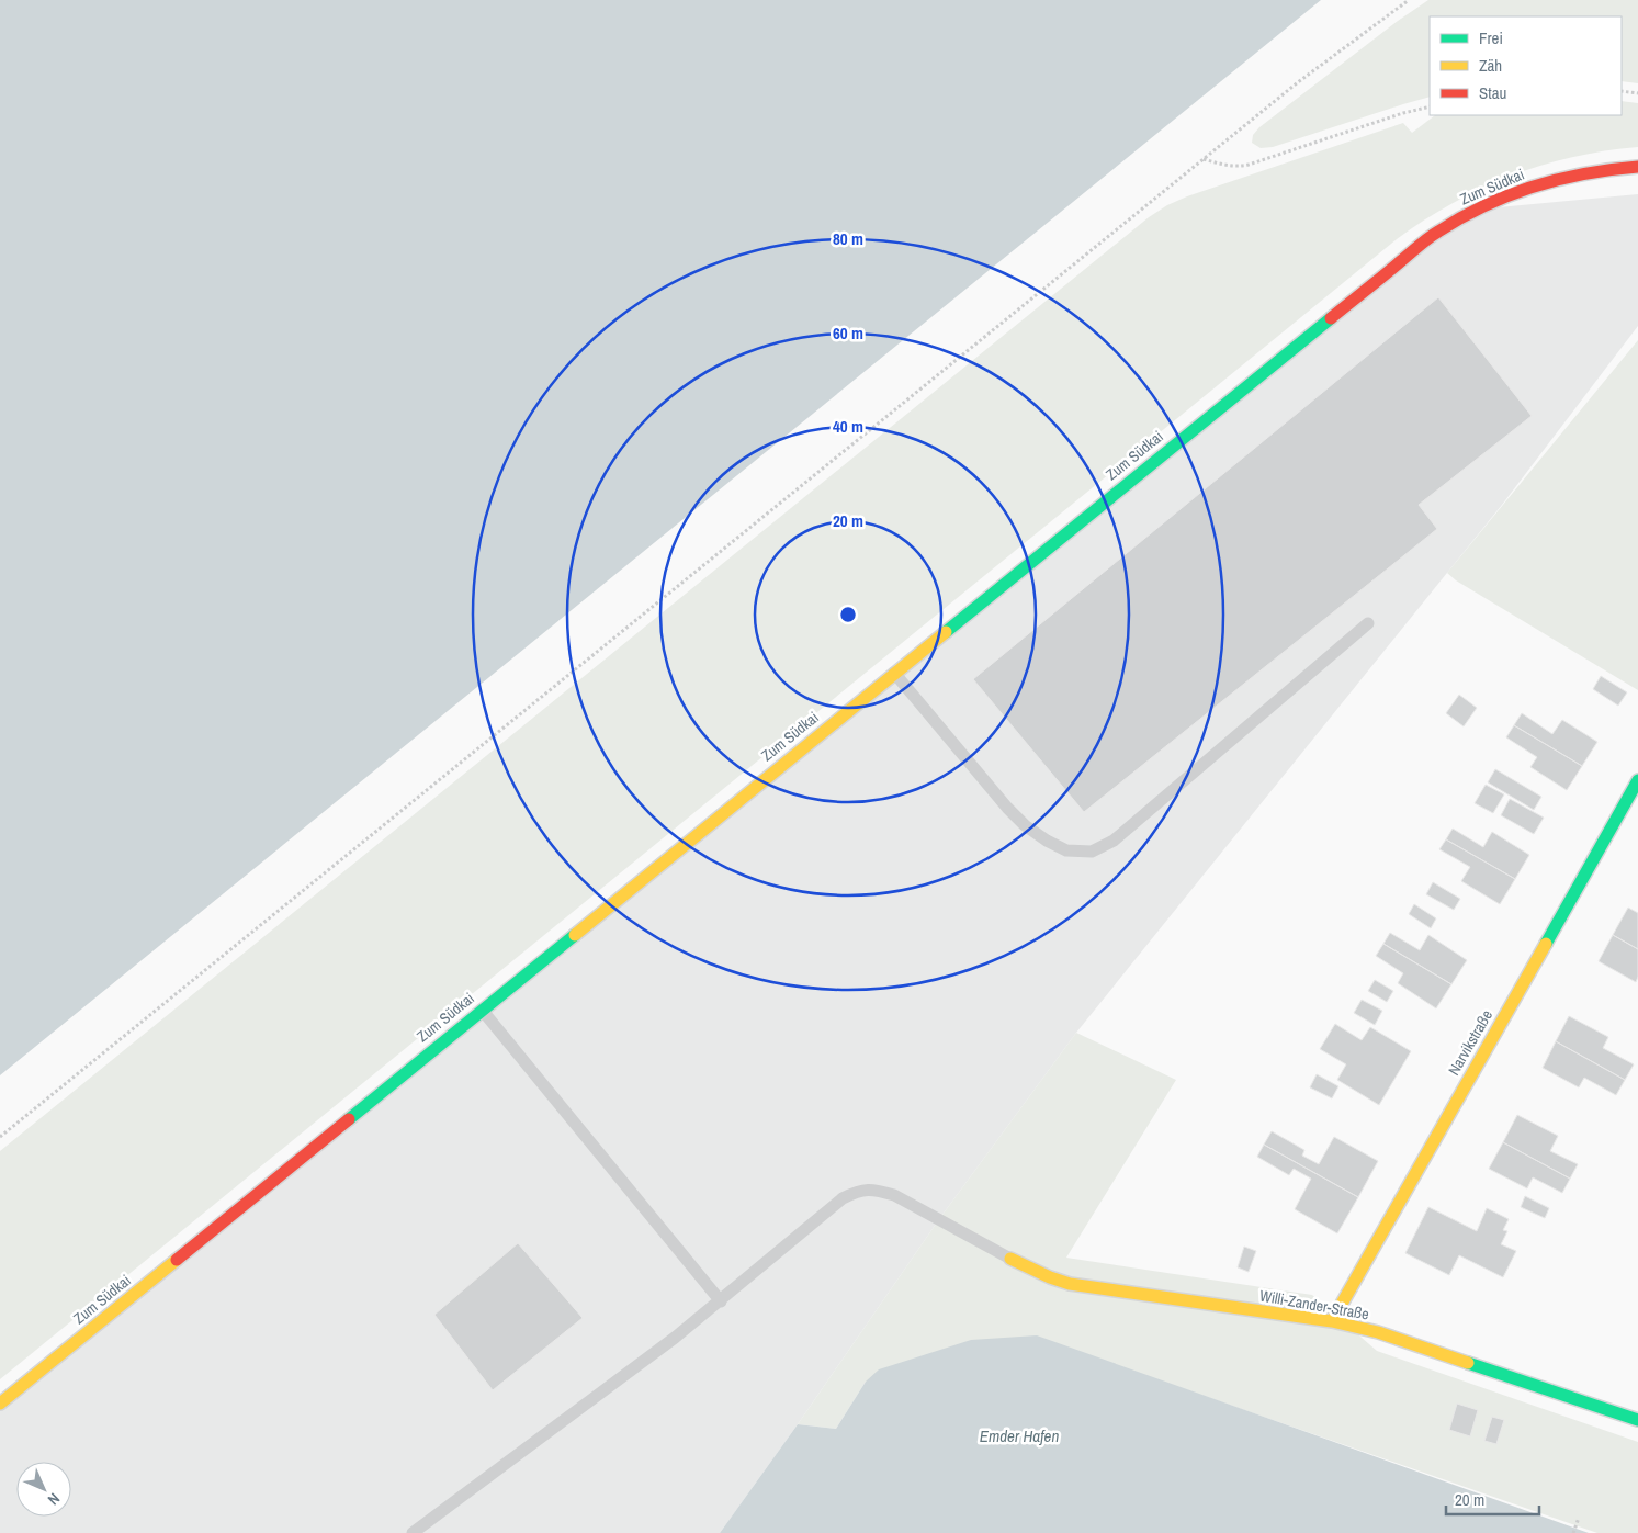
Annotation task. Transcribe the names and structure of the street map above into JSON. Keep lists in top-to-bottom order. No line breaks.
{"streets":{"street":["Zum Südkai","Narvikstraße","Willi-Zander-Straße"]},"crossings":[["Narvikstraße","Willi-Zander-Straße"]],"water":["Emder Hafen"],"legend":["Frei","Zäh","Stau"],"scale_bar":"20 m","north":"bottom right","rings":["80 m","60 m","40 m","20 m"]}
